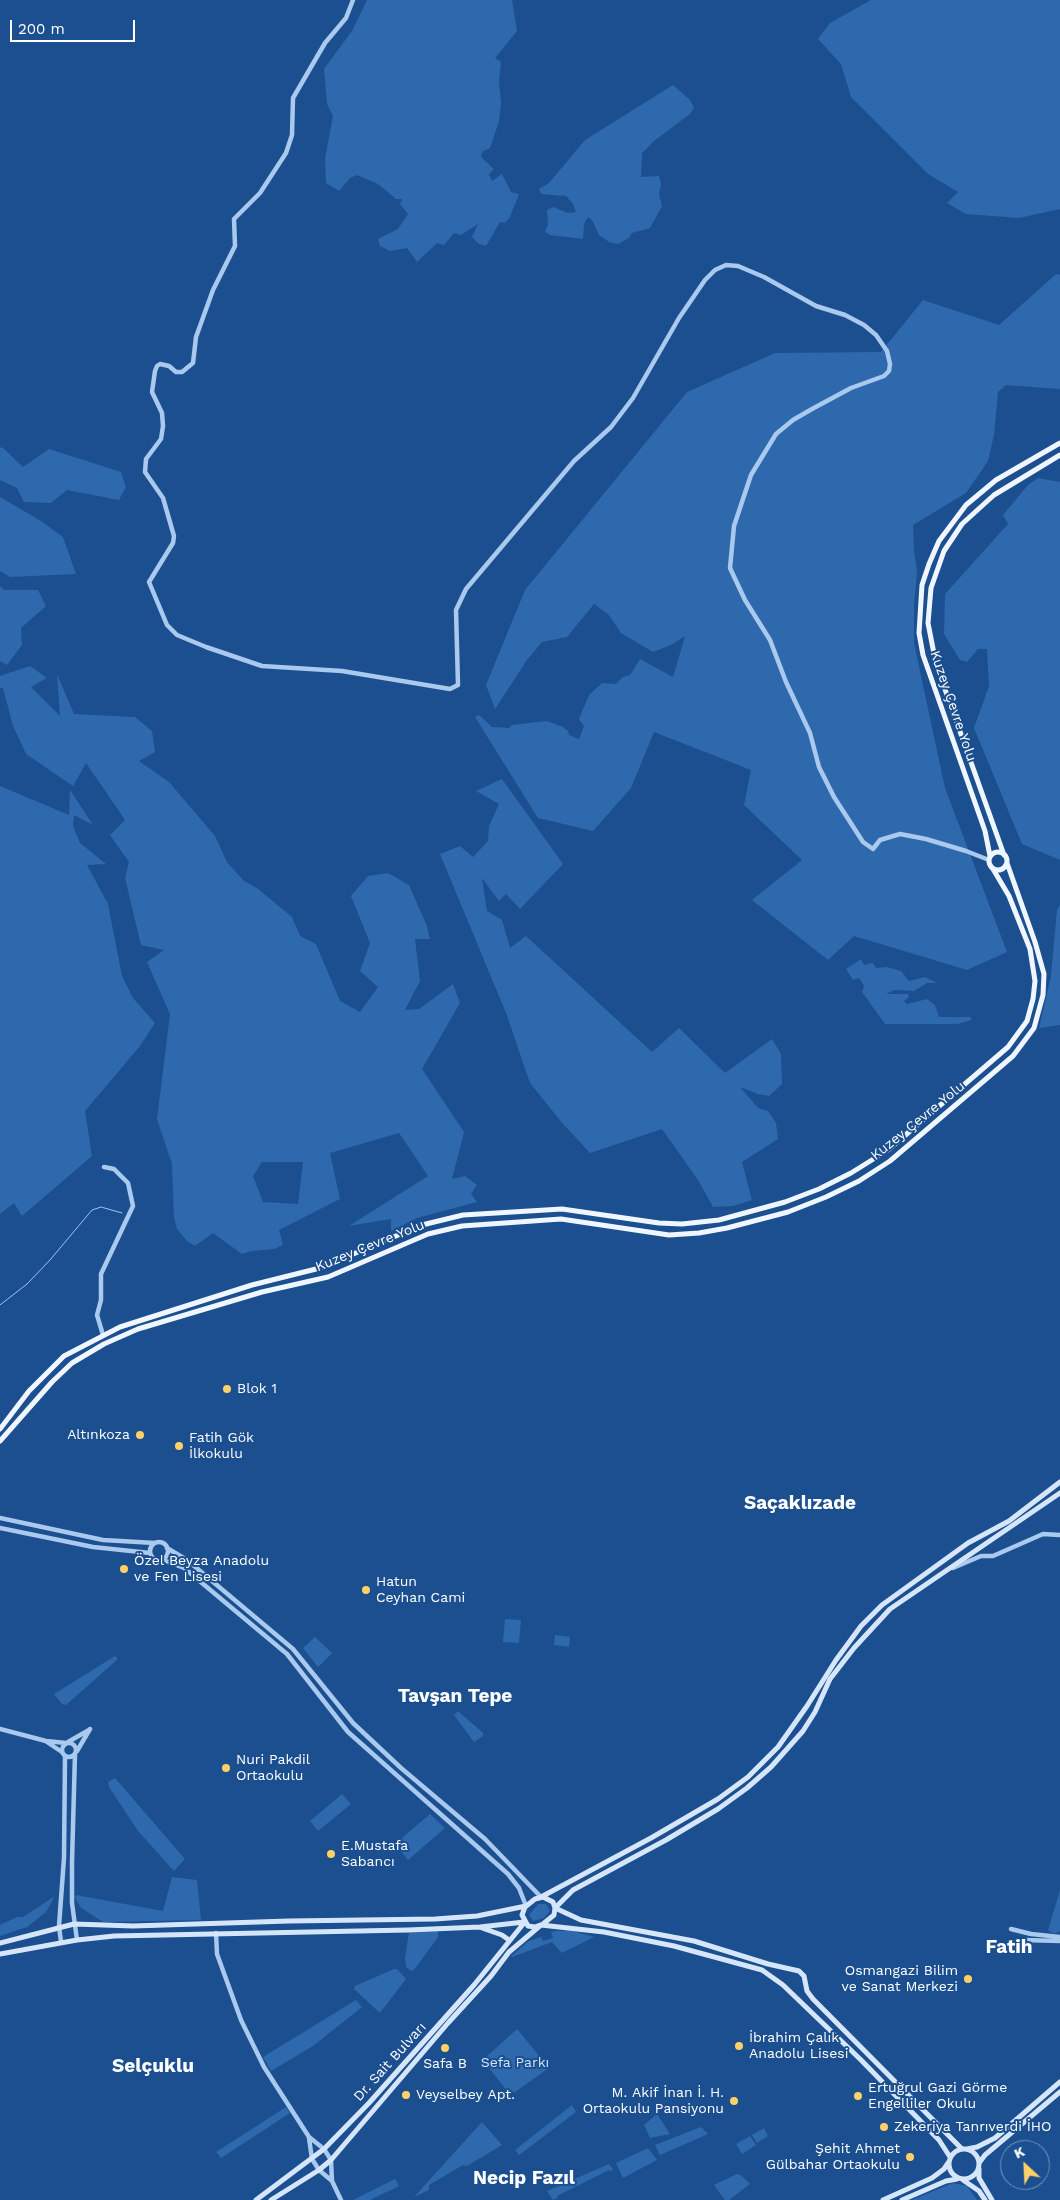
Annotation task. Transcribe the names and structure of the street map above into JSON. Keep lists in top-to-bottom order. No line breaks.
{"streets":{"main road":["Kuzey Çevre Yolu","Dr. Sait Bulvarı"]},"districts":["Saçaklızade","Tavşan Tepe","Fatih","Selçuklu","Necip Fazıl"],"parks":["Sefa Parkı"],"places":["Blok 1","Altınkoza","Fatih Gök İlkokulu","Özel Beyza Anadolu ve Fen Lisesi","Hatun Ceyhan Cami","Nuri Pakdil Ortaokulu","E.Mustafa Sabancı","Osmangazi Bilim ve Sanat Merkezi","İbrahim Çalık Anadolu Lisesi","Safa B","Veyselbey Apt.","Ertuğrul Gazi Görme Engelliler Okulu","M. Akif İnan İ. H. Ortaokulu Pansiyonu","Zekeriya Tanrıverdi İHO","Şehit Ahmet Gülbahar Ortaokulu"],"scale_bar":"200 m","north":"top left"}
